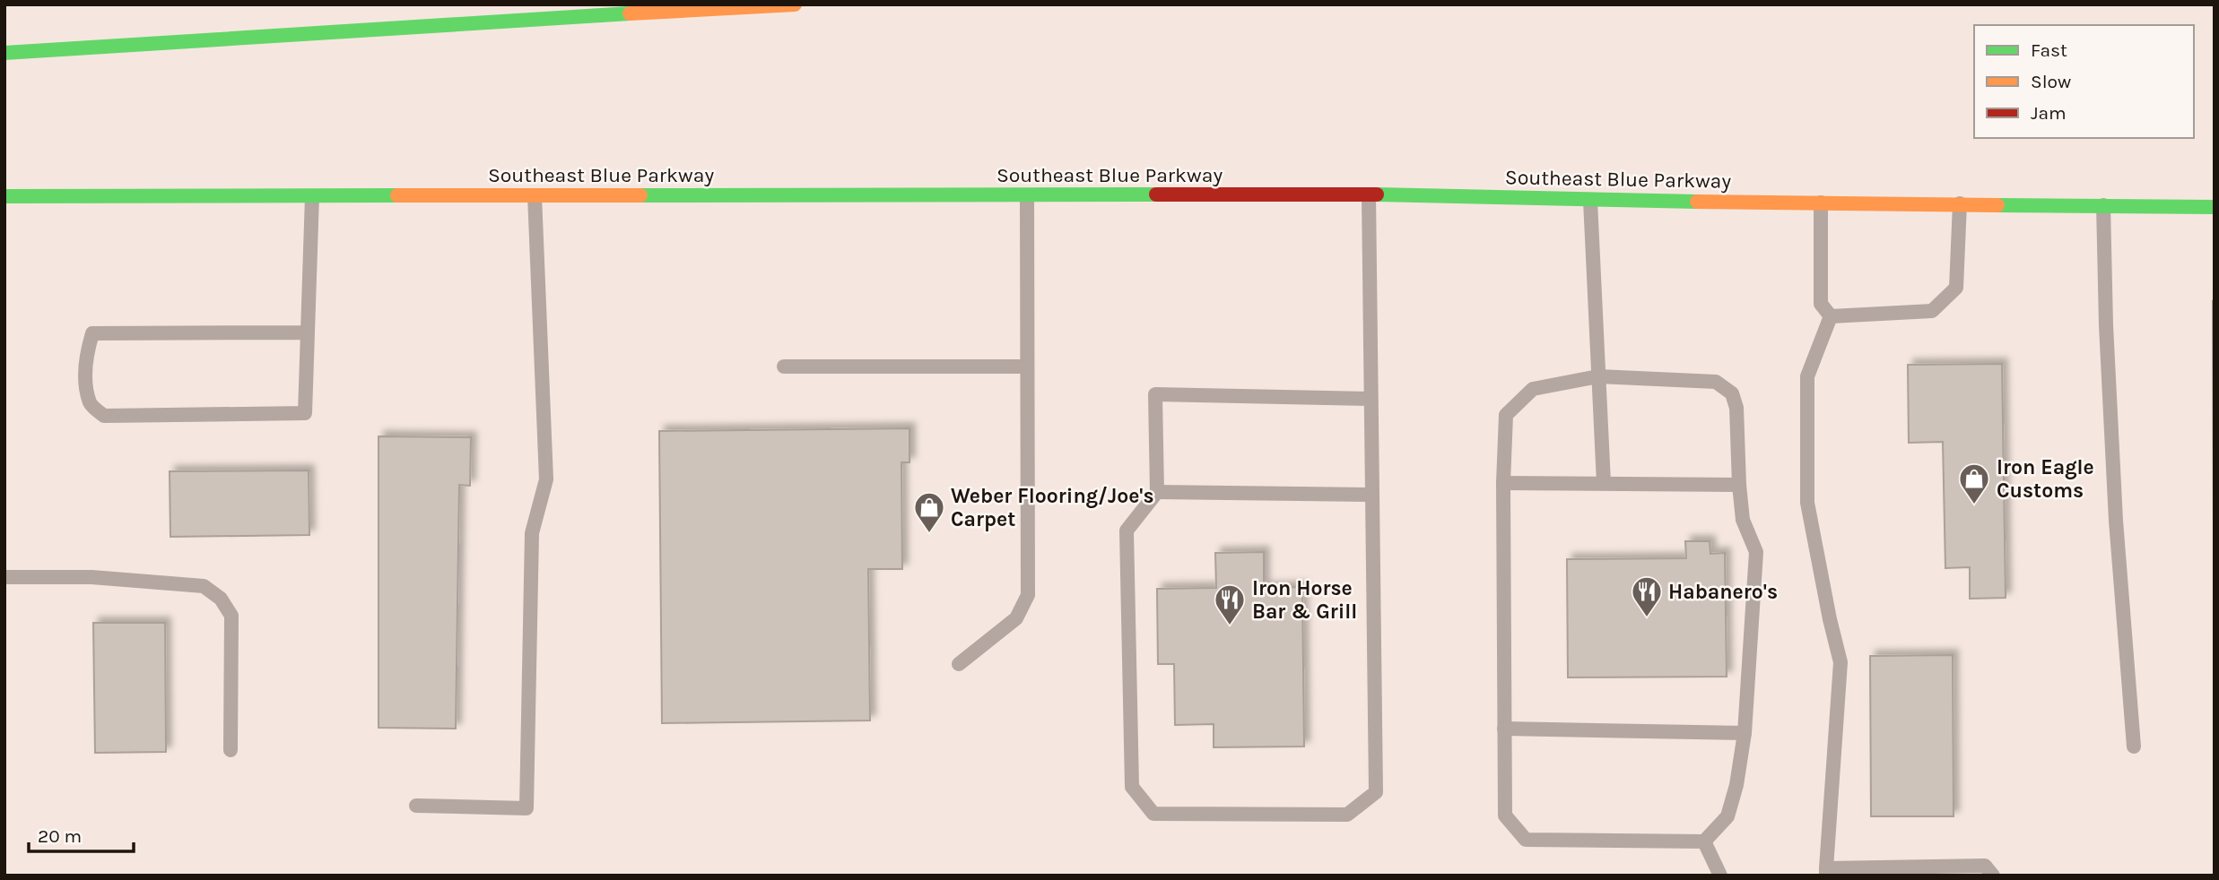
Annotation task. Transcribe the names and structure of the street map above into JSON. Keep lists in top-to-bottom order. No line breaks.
{"streets":{"main road":["Southeast Blue Parkway"]},"places":{"shop":["Iron Eagle Customs","Weber Flooring/Joe's Carpet"],"restaurant":["Habanero's","Iron Horse Bar & Grill"]},"legend":["Fast","Slow","Jam"],"scale_bar":"20 m"}
